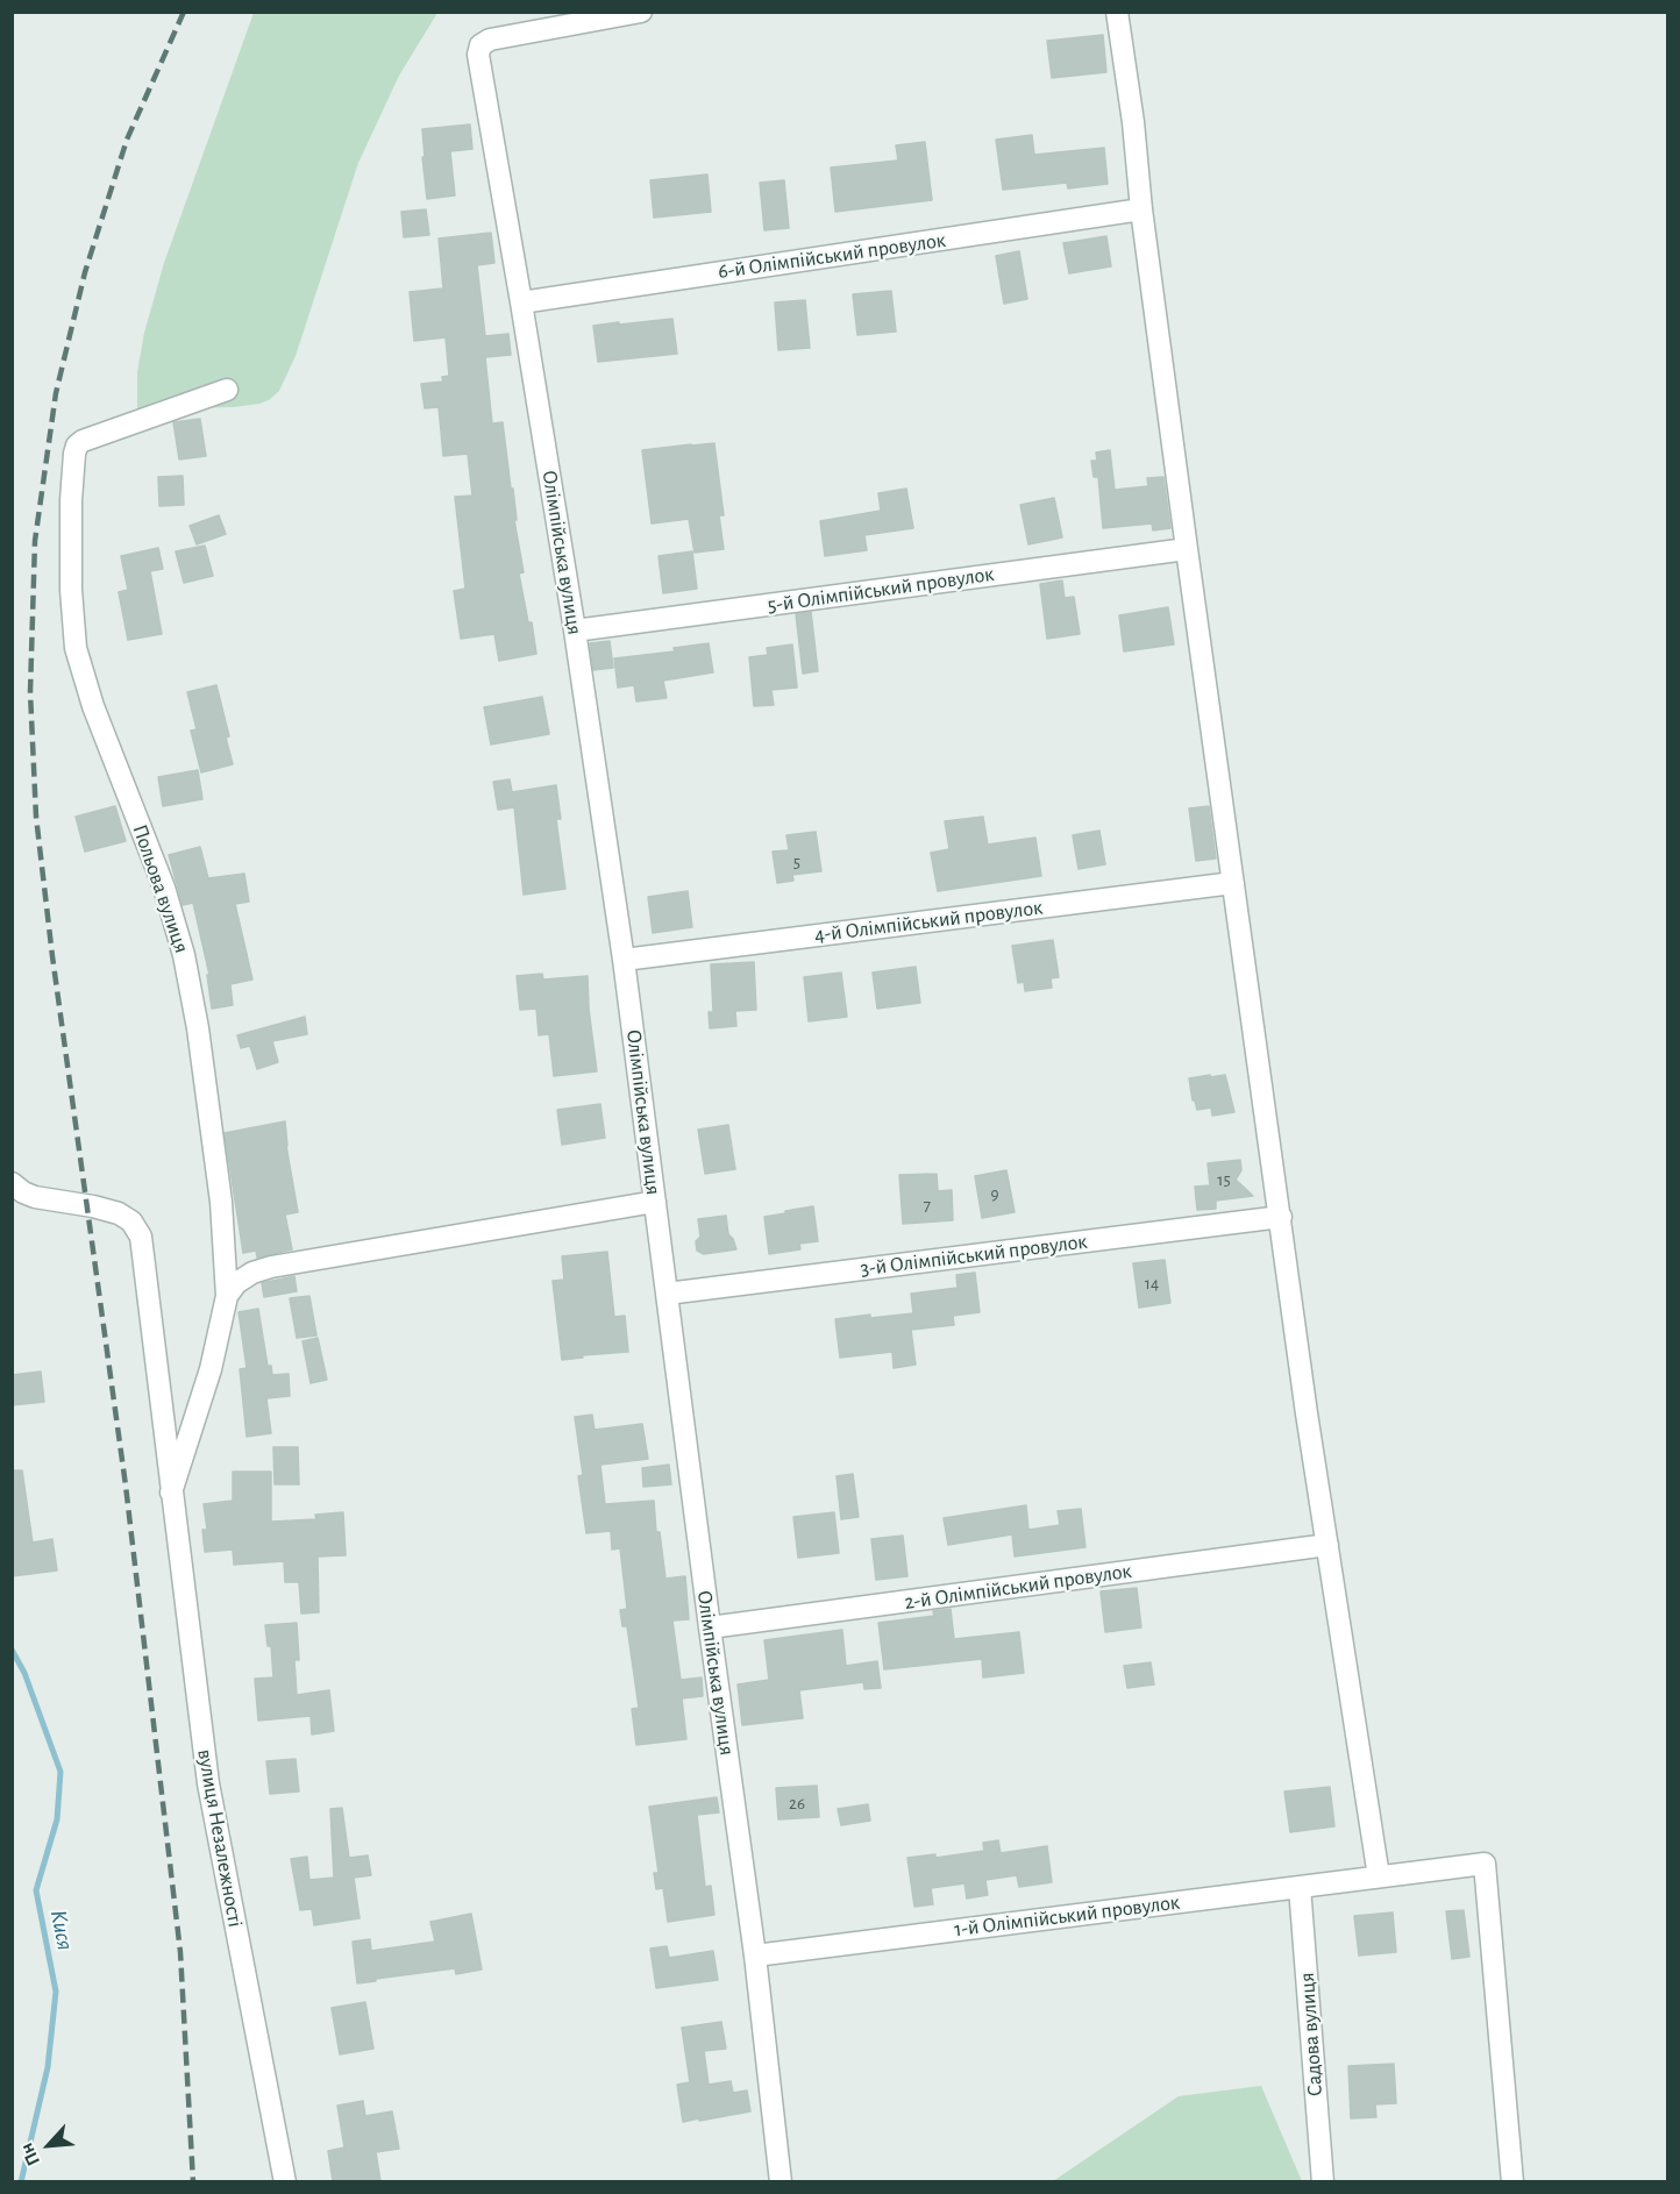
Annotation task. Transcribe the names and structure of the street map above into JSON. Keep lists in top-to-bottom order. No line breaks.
{"streets":{"street":["6-й Олімпійський провулок","Олімпійська вулиця","5-й Олімпійський провулок","Польова вулиця","4-й Олімпійський провулок","3-й Олімпійський провулок","2-й Олімпійський провулок","вулиця Незалежності","1-й Олімпійський провулок","Садова вулиця"]},"crossings":[["6-й Олімпійський провулок","Олімпійська вулиця"],["Олімпійська вулиця","5-й Олімпійський провулок"],["Олімпійська вулиця","4-й Олімпійський провулок"],["Олімпійська вулиця","3-й Олімпійський провулок"],["Олімпійська вулиця","2-й Олімпійський провулок"],["Олімпійська вулиця","1-й Олімпійський провулок"],["Польова вулиця","вулиця Незалежності"],["1-й Олімпійський провулок","Садова вулиця"]],"water":["Кися"],"house_numbers":["5","15","9","7","14","26"],"north":"bottom left"}
